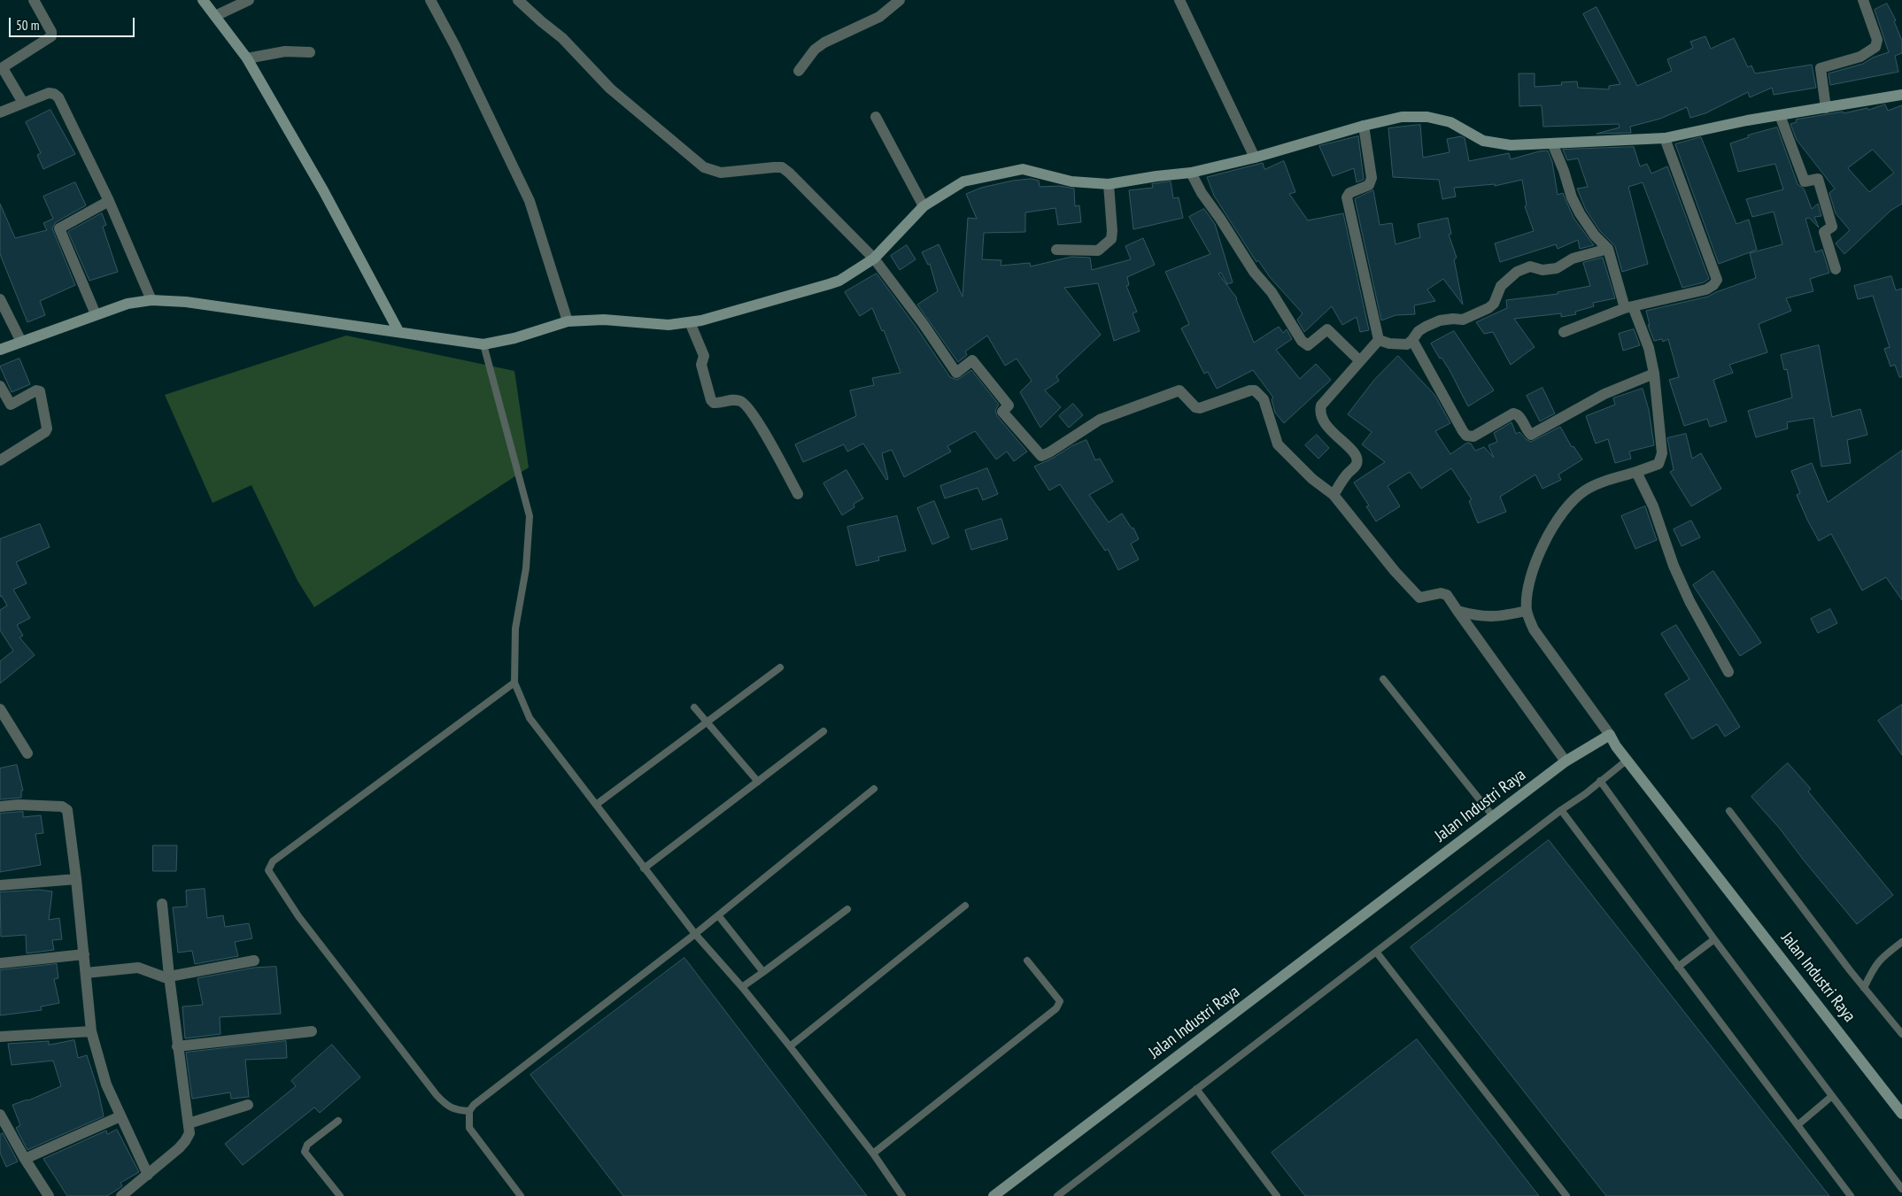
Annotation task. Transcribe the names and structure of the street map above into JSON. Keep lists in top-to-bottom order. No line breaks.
{"streets":{"street":["Jalan Industri Raya"]},"scale_bar":"50 m"}
